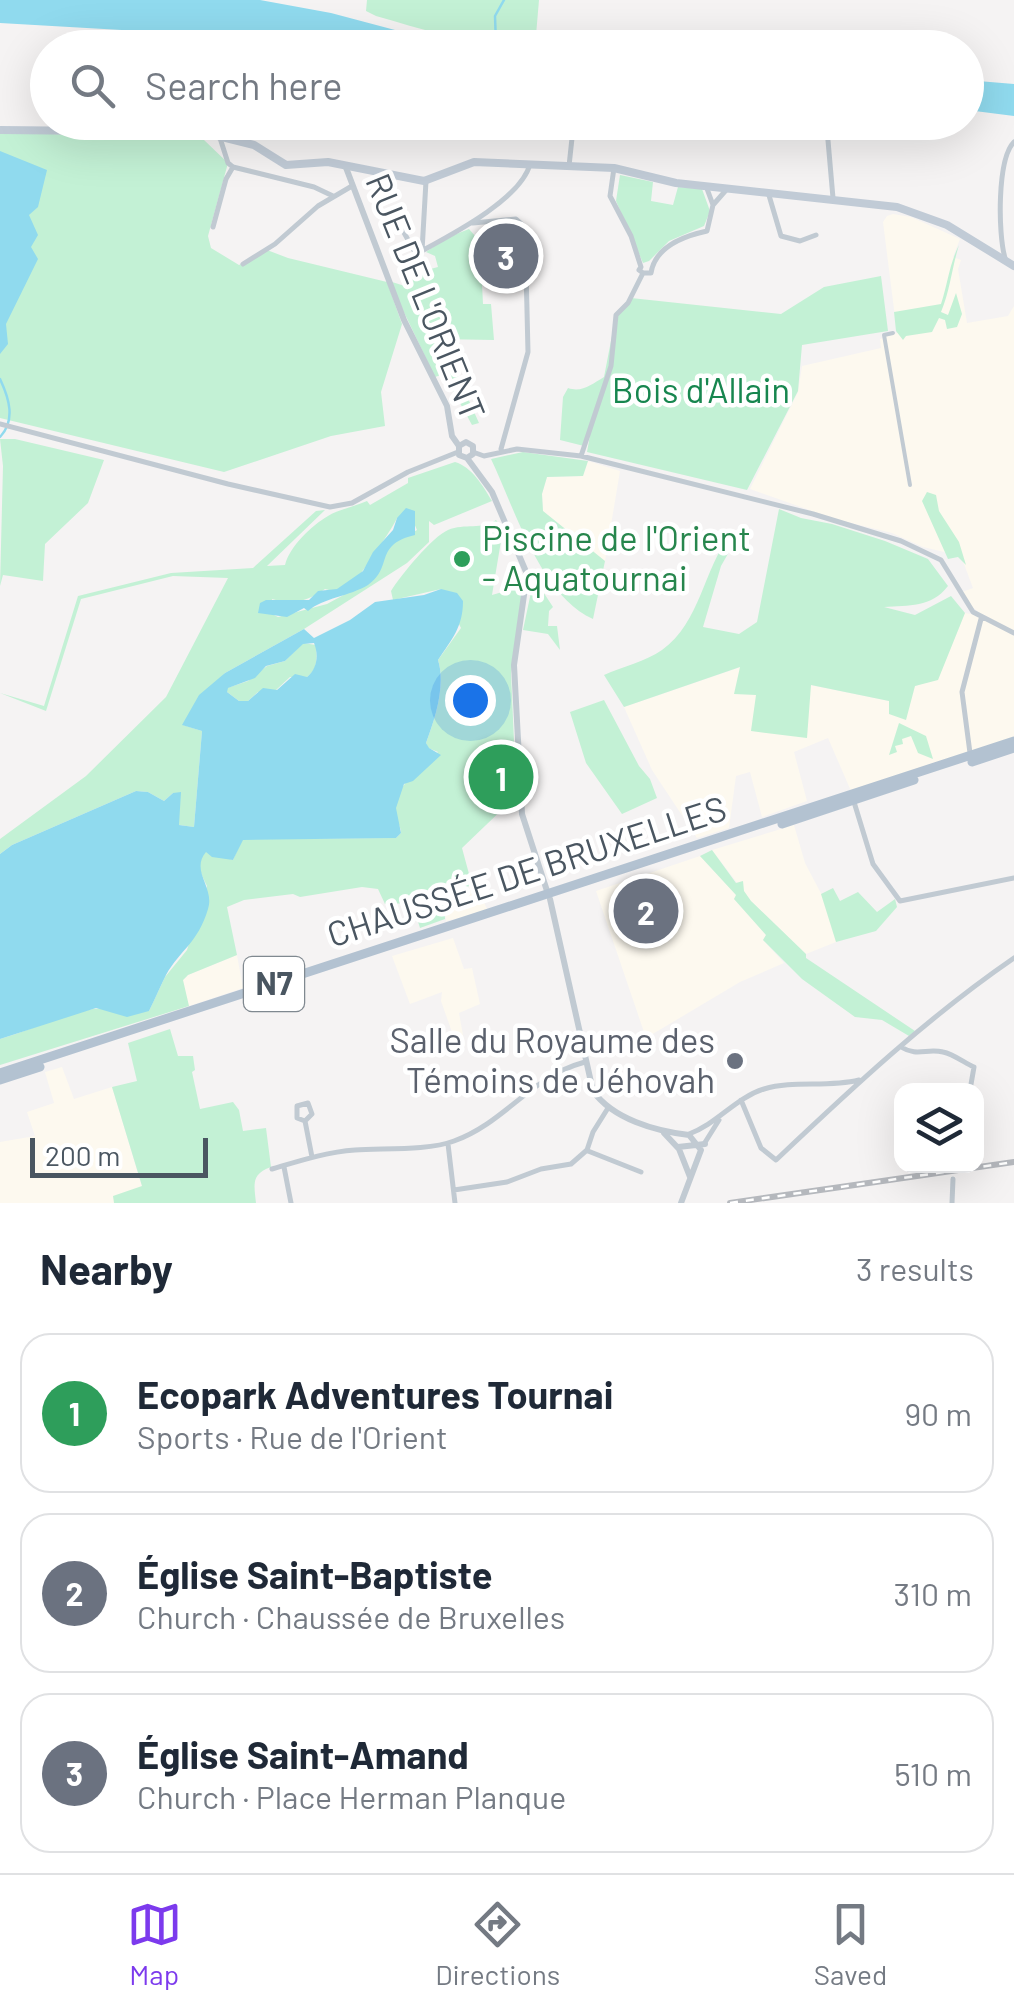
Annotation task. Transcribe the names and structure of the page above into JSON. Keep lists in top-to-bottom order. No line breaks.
{"streets":{"main road":["CHAUSSÉE DE BRUXELLES","N7"],"street":["RUE DE L'ORIENT"]},"crossings":[["RUE DE L'ORIENT","CHAUSSÉE DE BRUXELLES"]],"parks":["Bois d'Allain"],"places":["Piscine de l'Orient - Aquatournai","Salle du Royaume des Témoins de Jéhovah"],"scale_bar":"200 m","page":{"search":"Search here","pins":["3","1","2"],"scale":"200 m","heading":["Nearby","3 results"],"list":[{"mark":"1","name":"Ecopark Adventures Tournai","note":"Sports · Rue de l'Orient","value":"90 m"},{"mark":"2","name":"Église Saint-Baptiste","note":"Church · Chaussée de Bruxelles","value":"310 m"},{"mark":"3","name":"Église Saint-Amand","note":"Church · Place Herman Planque","value":"510 m"}],"nav":["Map","Directions","Saved"]}}
